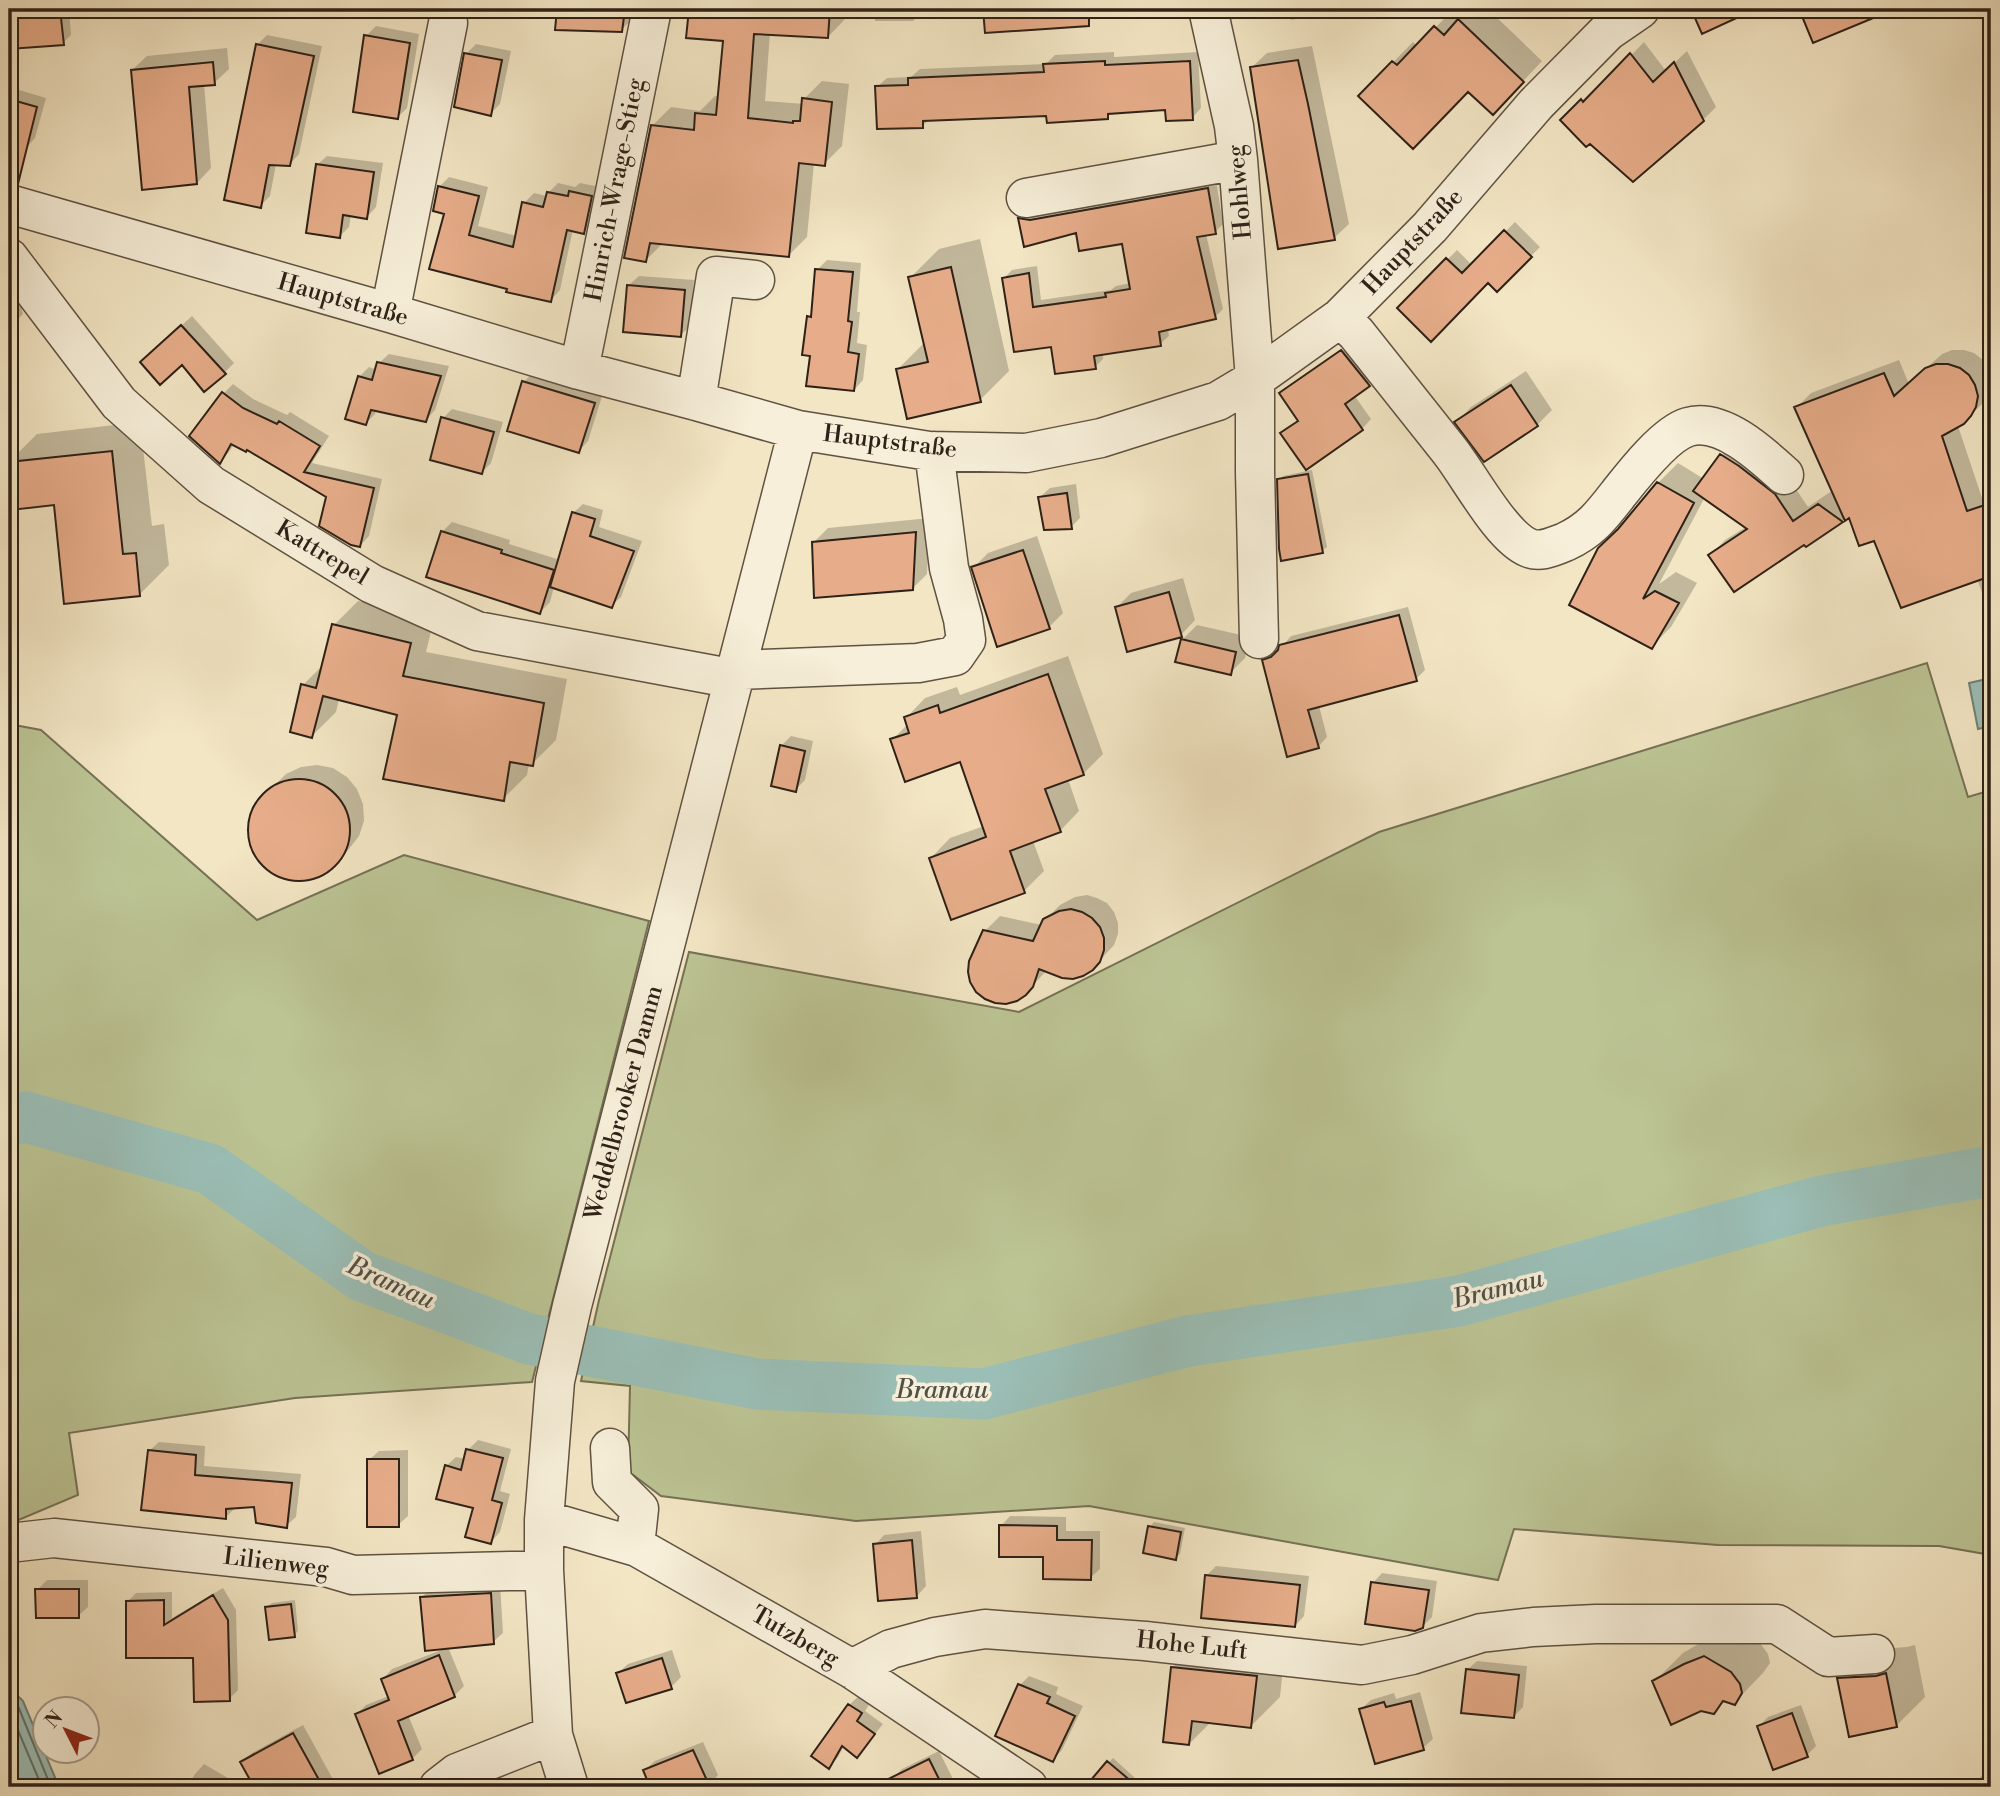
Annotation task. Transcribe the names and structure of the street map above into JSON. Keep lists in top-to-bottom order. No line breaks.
{"streets":{"street":["Hinrich-Wrage-Stieg","Hohlweg","Hauptstraße","Kattrepel","Weddelbrooker Damm","Lilienweg","Tutzberg","Hohe Luft"]},"crossings":[["Hinrich-Wrage-Stieg","Hauptstraße"],["Hohlweg","Hauptstraße"],["Hauptstraße","Kattrepel"],["Hauptstraße","Weddelbrooker Damm"],["Kattrepel","Weddelbrooker Damm"],["Weddelbrooker Damm","Lilienweg"],["Weddelbrooker Damm","Tutzberg"],["Tutzberg","Hohe Luft"]],"water":["Bramau"],"north":"top left"}
